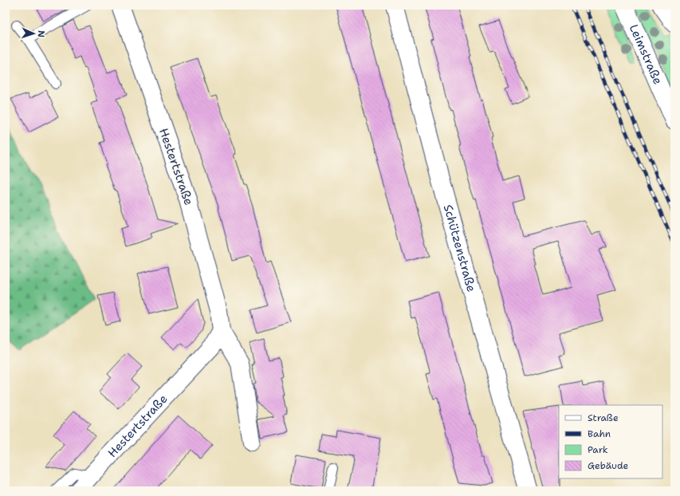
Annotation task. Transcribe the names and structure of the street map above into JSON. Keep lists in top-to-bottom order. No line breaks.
{"streets":{"street":["Leimstraße","Hestertstraße","Schützenstraße"]},"legend":["Straße","Bahn","Park","Gebäude"],"north":"right"}
